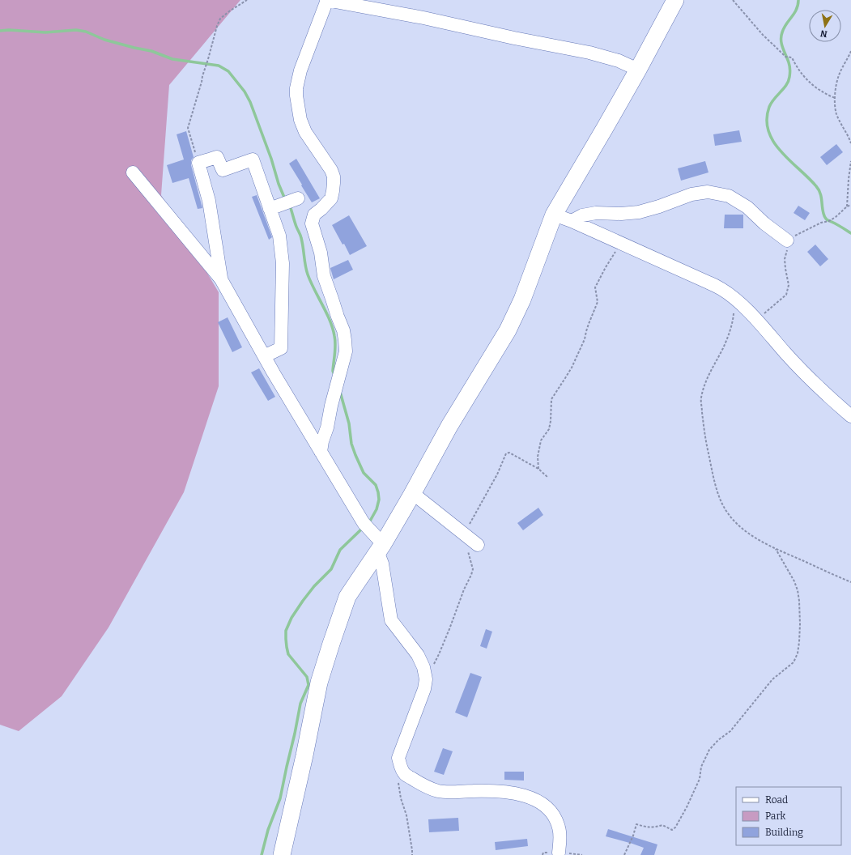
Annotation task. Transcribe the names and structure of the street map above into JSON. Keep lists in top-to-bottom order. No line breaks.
{"legend":["Road","Park","Building"],"north":"bottom"}
